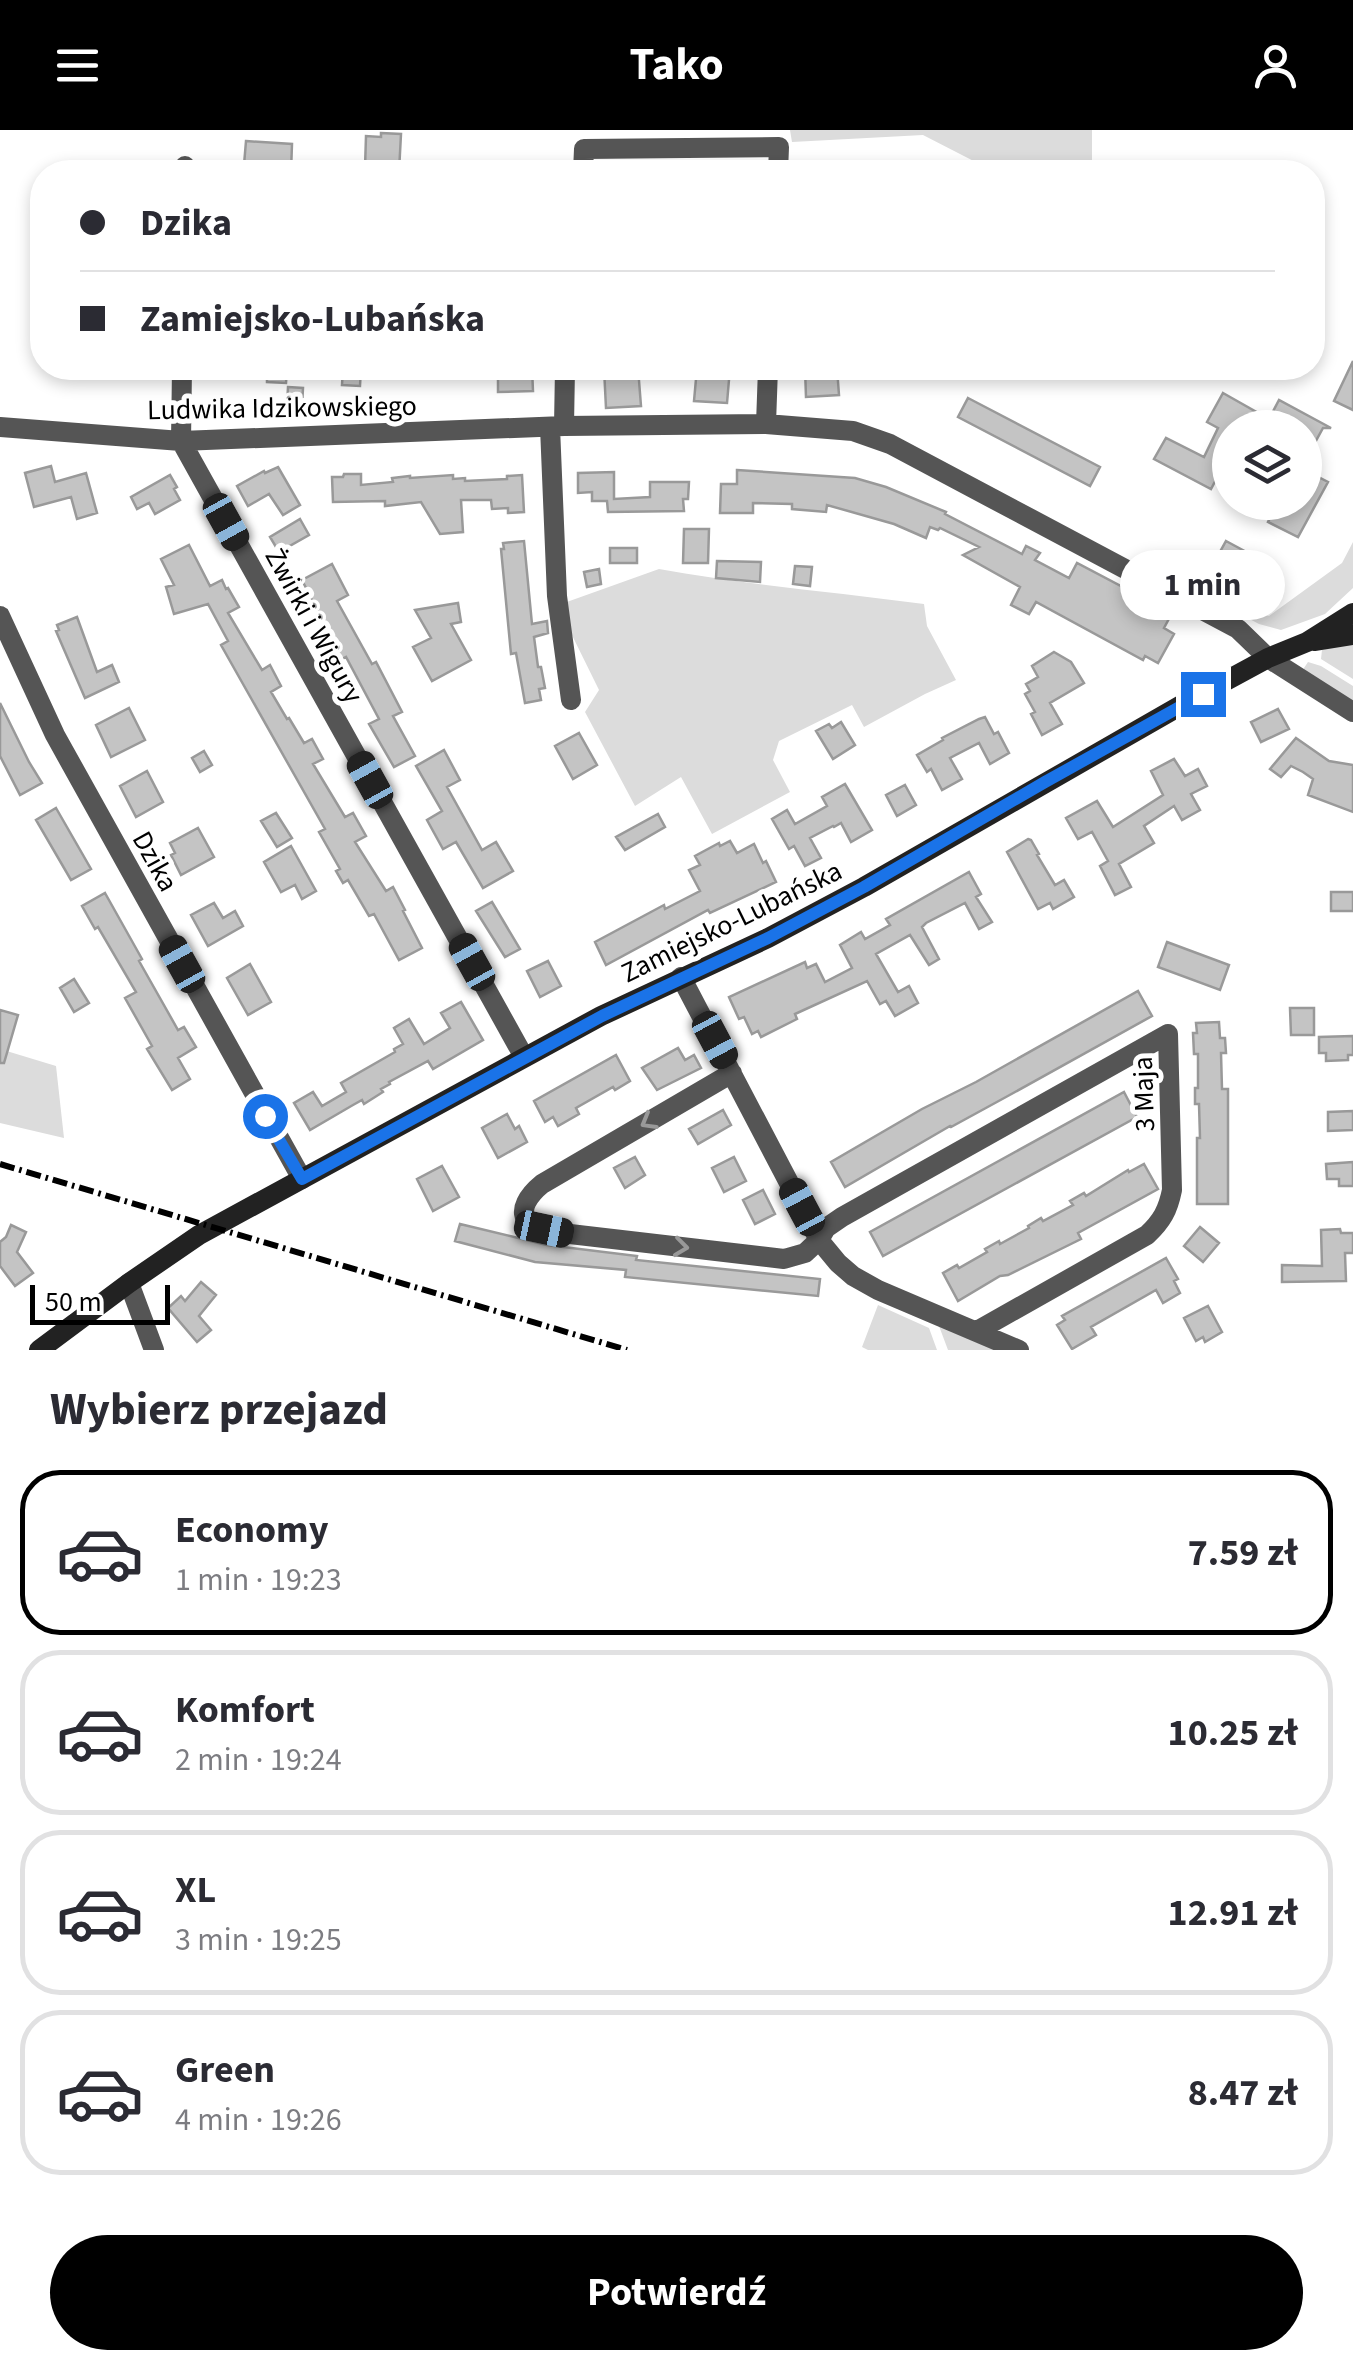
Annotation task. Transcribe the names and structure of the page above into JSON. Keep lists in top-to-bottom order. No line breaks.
{"streets":{"main road":["Zamiejsko-Lubańska"],"street":["Ludwika Idzikowskiego","Żwirki i Wigury","Dzika","3 Maja"]},"crossings":[["Ludwika Idzikowskiego","Żwirki i Wigury"],["Ludwika Idzikowskiego","Zamiejsko-Lubańska"],["Żwirki i Wigury","Zamiejsko-Lubańska"],["Dzika","Zamiejsko-Lubańska"]],"scale_bar":"50 m","page":{"header":"Tako","banner":["Dzika","Zamiejsko-Lubańska"],"bubble":"1 min","scale":"50 m","heading":"Wybierz przejazd","list":[{"name":"Economy","note":"1 min · 19:23","value":"7.59 zł"},{"name":"Komfort","note":"2 min · 19:24","value":"10.25 zł"},{"name":"XL","note":"3 min · 19:25","value":"12.91 zł"},{"name":"Green","note":"4 min · 19:26","value":"8.47 zł"}],"buttons":"Potwierdź"}}
